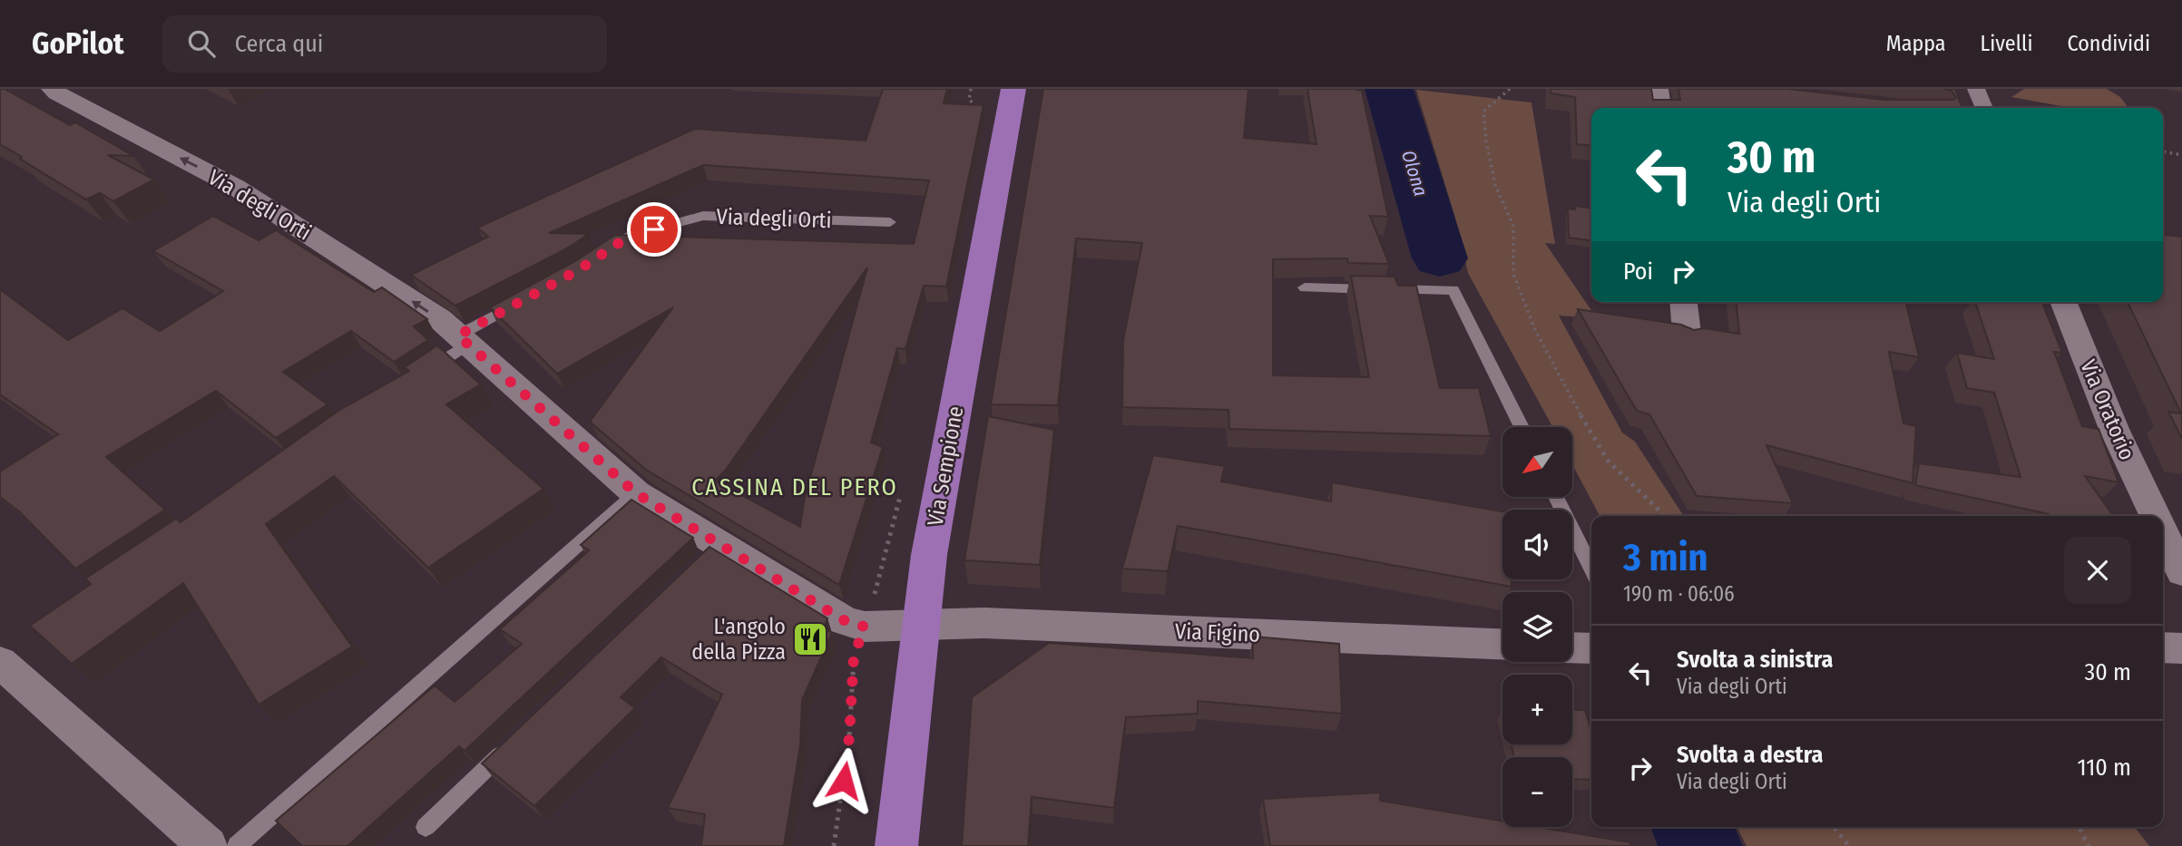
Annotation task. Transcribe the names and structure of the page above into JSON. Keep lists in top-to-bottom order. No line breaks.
{"streets":{"main road":["Via Sempione"],"street":["Via degli Orti","Via Oratorio","Via Figino"]},"crossings":[["Via degli Orti","Via Sempione"],["Via degli Orti","Via Figino"],["Via Sempione","Via Figino"]],"one_way":["Via degli Orti"],"districts":["CASSINA DEL PERO"],"water":["Olona"],"places":{"restaurant":["L'angolo della Pizza"]},"north":"bottom left","page":{"header":"GoPilot","search":"Cerca qui","nav":["Mappa","Livelli","Condividi"],"turn":["30 m","Via degli Orti"],"then":"Poi","map_buttons":["+","−"],"heading":["3 min","190 m · 06:06"],"list":[{"name":"Svolta a sinistra","note":"Via degli Orti","value":"30 m"},{"name":"Svolta a destra","note":"Via degli Orti","value":"110 m"}]}}
